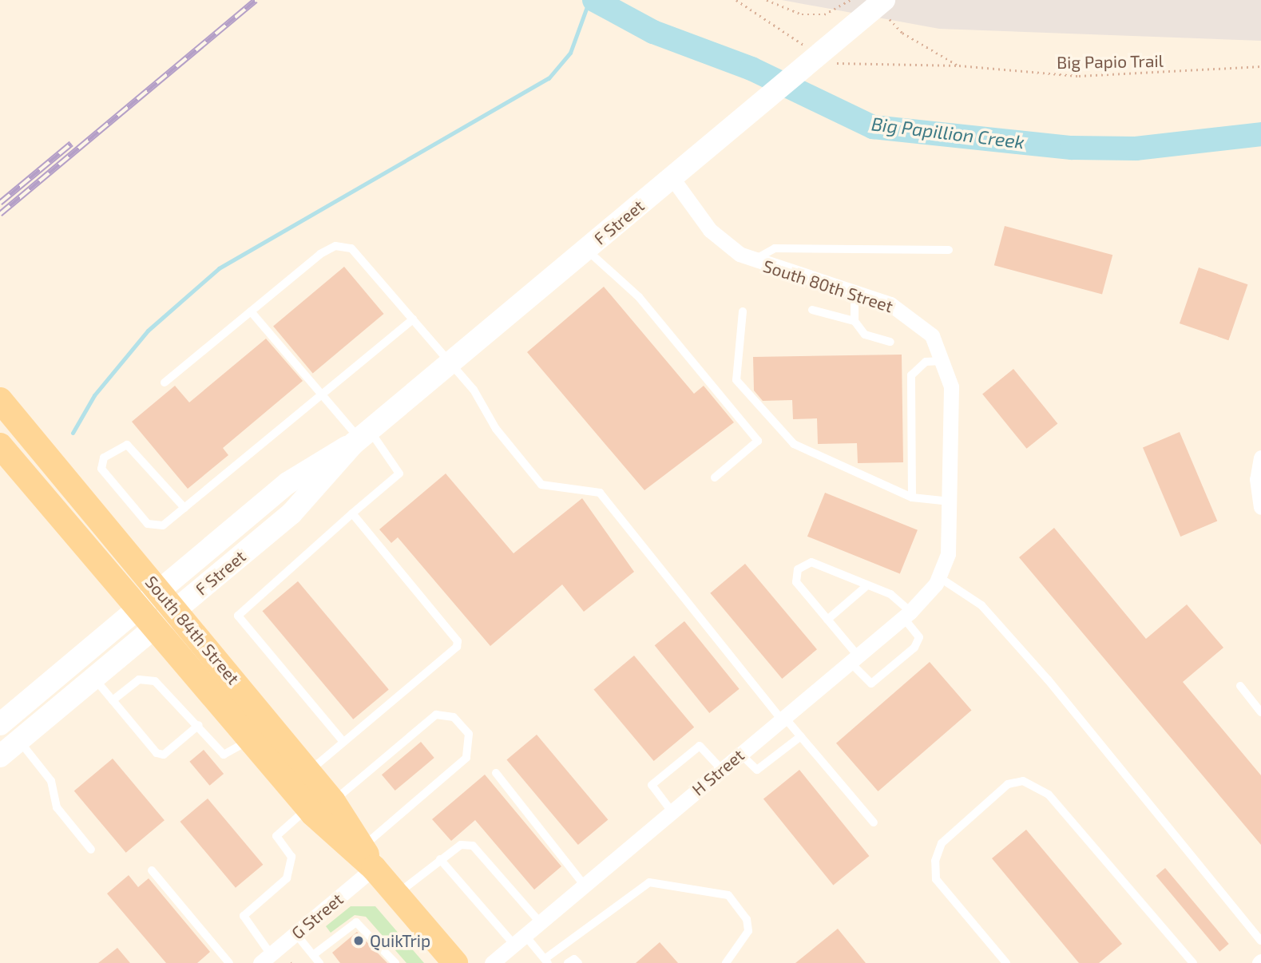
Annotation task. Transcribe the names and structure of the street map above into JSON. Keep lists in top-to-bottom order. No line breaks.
{"streets":{"main road":["South 84th Street"],"street":["F Street","South 80th Street","H Street","G Street"],"path":["Big Papio Trail"]},"crossings":[["Big Papio Trail","F Street"],["F Street","South 80th Street"],["F Street","South 84th Street"],["South 80th Street","H Street"],["South 84th Street","G Street"]],"water":["Big Papillion Creek"],"places":["QuikTrip"]}
